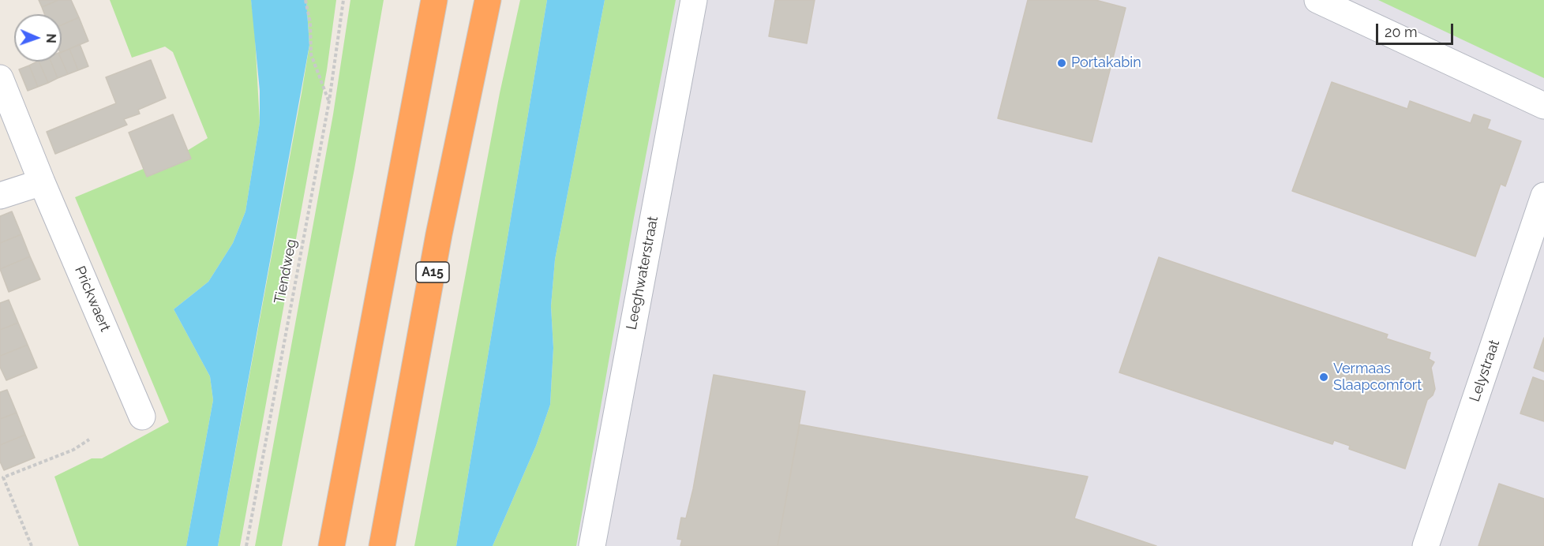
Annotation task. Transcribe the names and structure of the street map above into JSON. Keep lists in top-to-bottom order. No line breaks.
{"streets":{"highway":["A15"],"street":["Leeghwaterstraat","Prickwaert","Lelystraat"],"path":["Tiendweg"]},"places":["Portakabin","Vermaas Slaapcomfort"],"scale_bar":"20 m","north":"right"}
